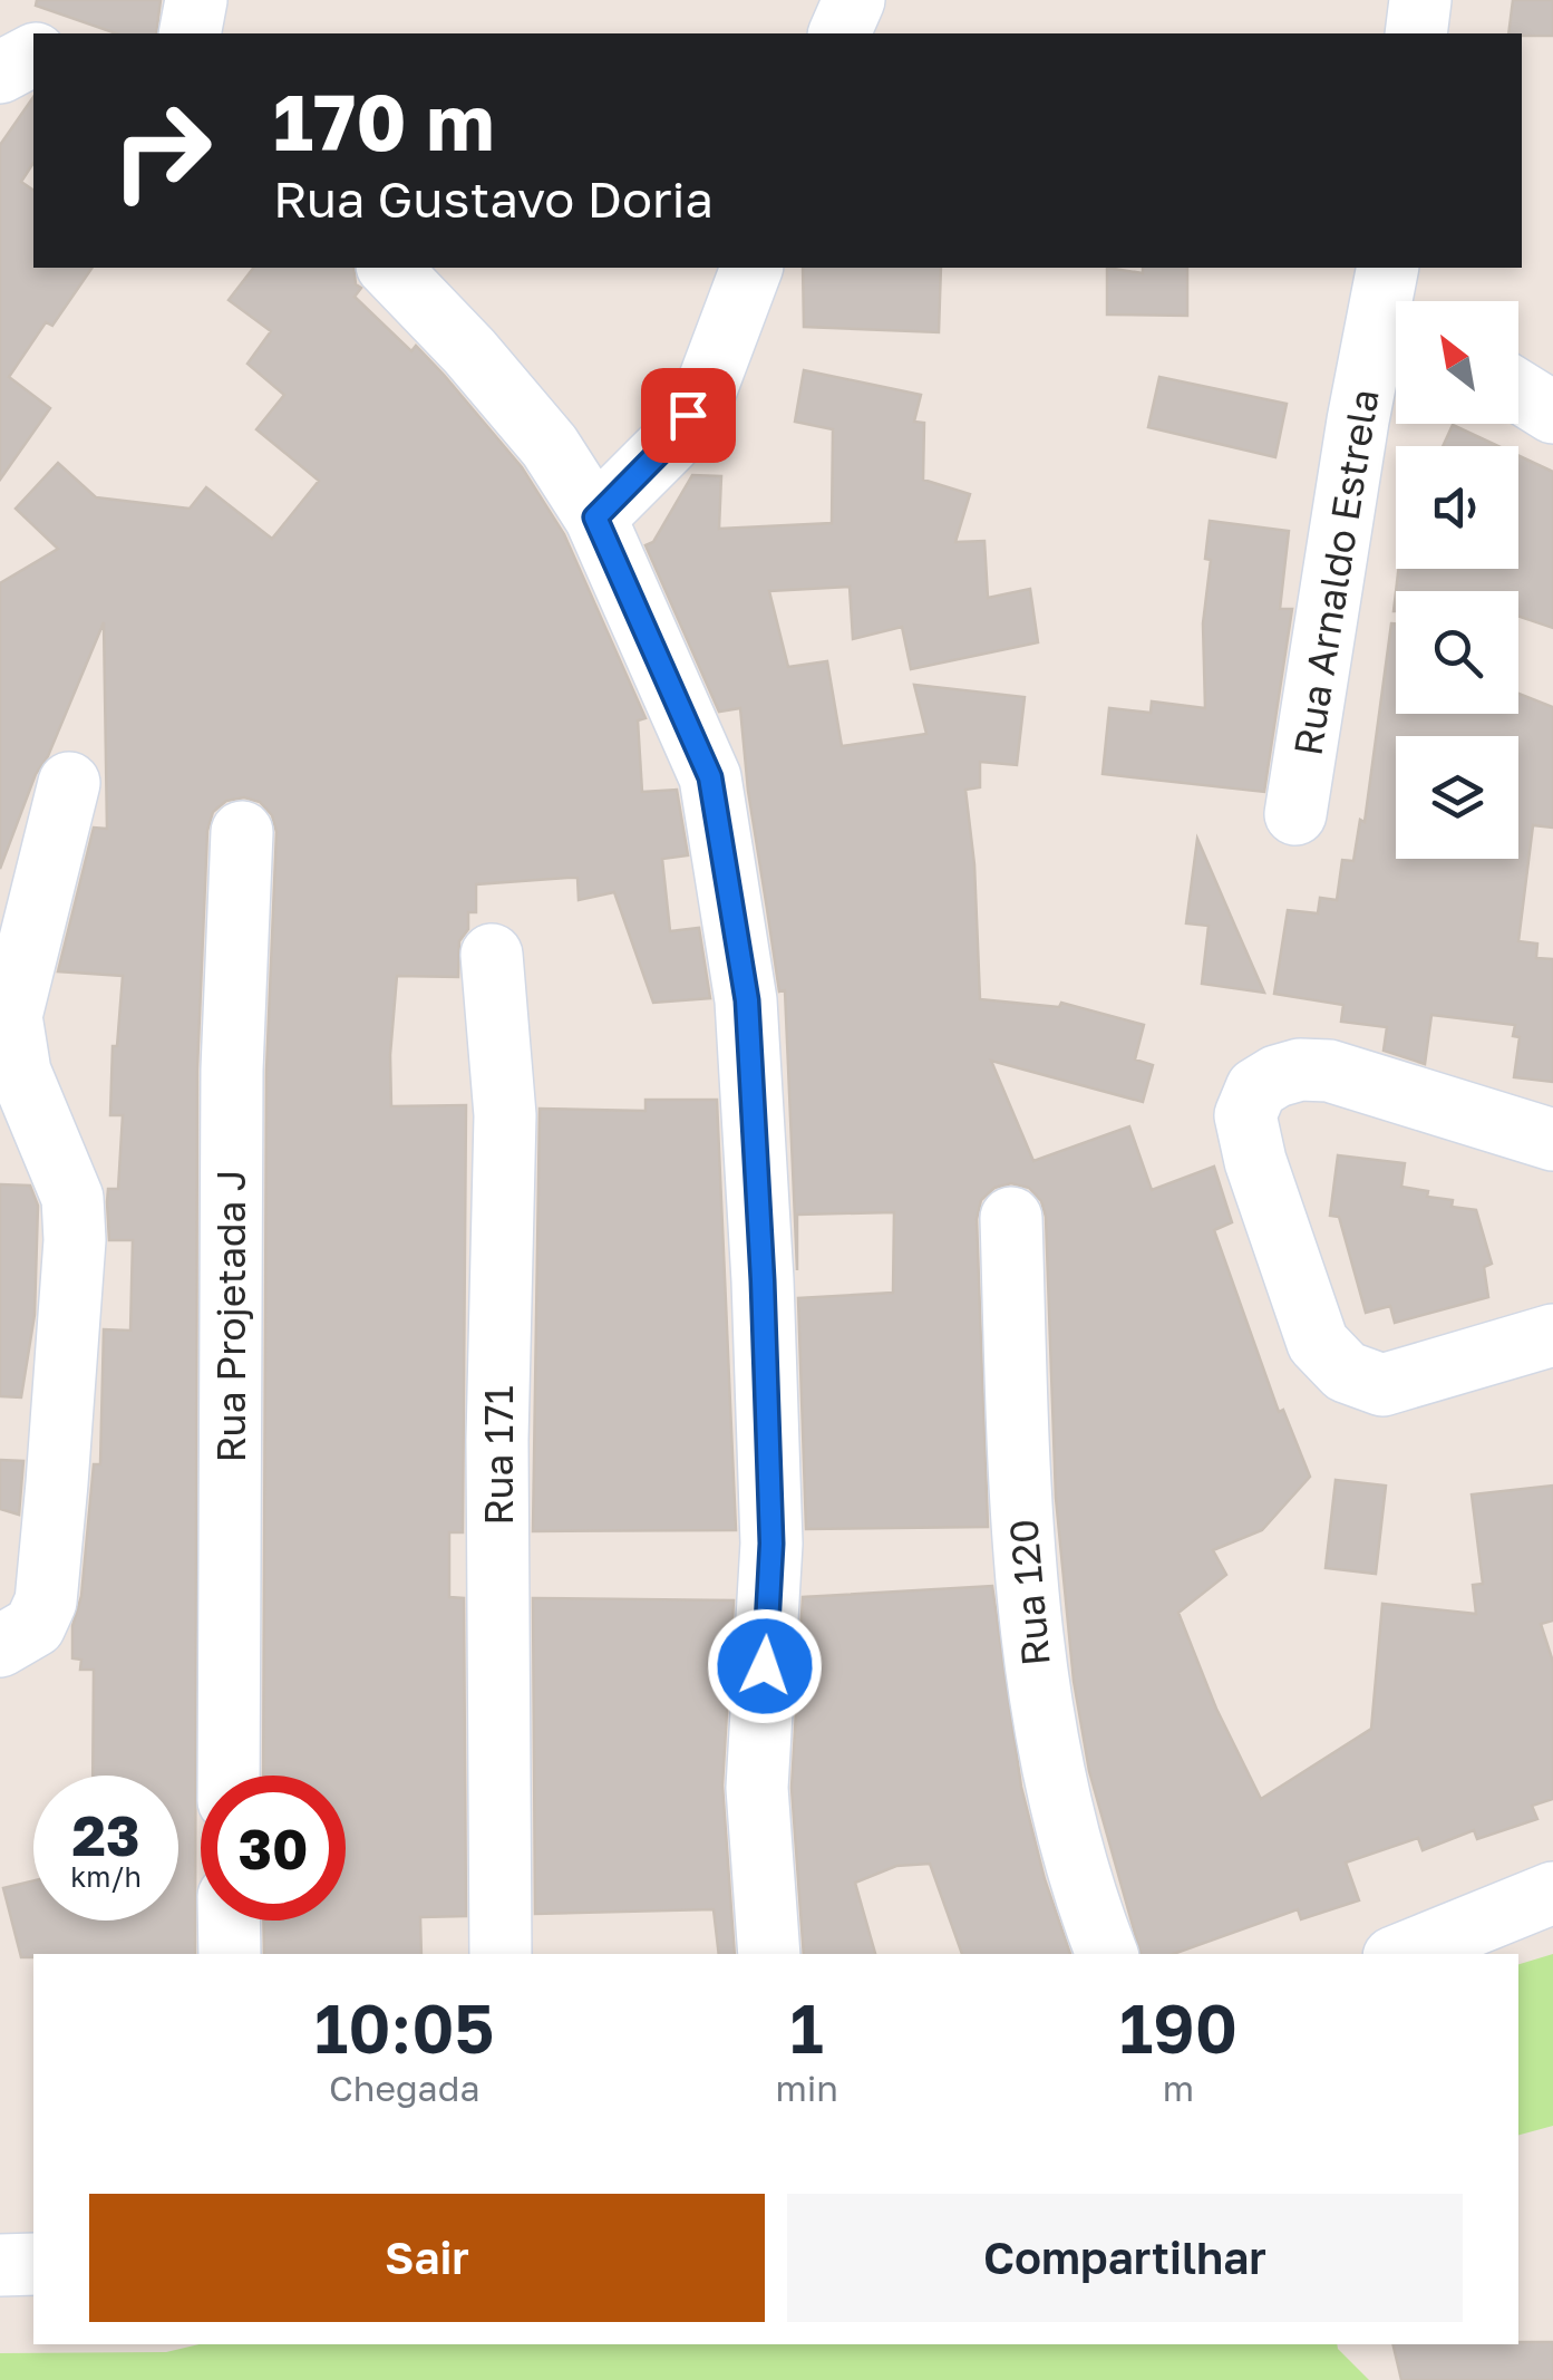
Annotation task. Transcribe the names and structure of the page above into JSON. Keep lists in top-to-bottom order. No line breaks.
{"streets":{"street":["Rua Arnaldo Estrela","Rua Projetada J","Rua 171","Rua 120"]},"north":"top left","page":{"turn":["170 m","Rua Gustavo Doria"],"speed":"23 km/h","limit":"30","eta":["10:05","Chegada","1","min","190","m"],"buttons":["Sair","Compartilhar"]}}
